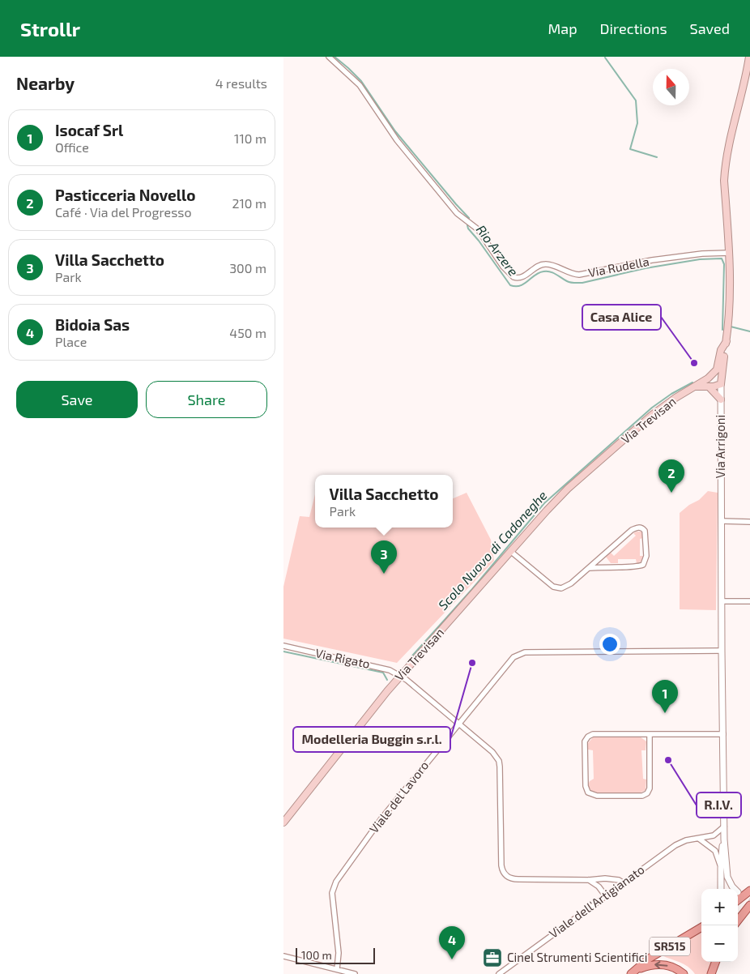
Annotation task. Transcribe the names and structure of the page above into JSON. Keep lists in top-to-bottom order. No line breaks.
{"streets":{"main road":["Via Trevisan","Via Arrigoni","SR515"],"street":["Via Rudella","Via Rigato","Viale del Lavoro","Viale dell'Artigianato"]},"crossings":[["Via Rudella","Via Arrigoni"],["Via Trevisan","Via Arrigoni"],["Via Trevisan","Via Rigato"],["Via Arrigoni","Viale del Lavoro"],["Via Arrigoni","Viale dell'Artigianato"],["Via Rigato","Viale del Lavoro"]],"water":["Rio Arzere","Scolo Nuovo di Cadoneghe"],"places":{"other":["Casa Alice","Modelleria Buggin s.r.l.","R.I.V."],"office":["Cinel Strumenti Scientifici"]},"scale_bar":"100 m","north":"top","page":{"header":"Strollr","nav":["Map","Directions","Saved"],"heading":["Nearby","4 results"],"list":[{"mark":"1","name":"Isocaf Srl","note":"Office","value":"110 m"},{"mark":"2","name":"Pasticceria Novello","note":"Café · Via del Progresso","value":"210 m"},{"mark":"3","name":"Villa Sacchetto","note":"Park","value":"300 m"},{"mark":"4","name":"Bidoia Sas","note":"Place","value":"450 m"}],"buttons":["Save","Share"],"pins":["2","3","1","4"],"popup":["Villa Sacchetto","Park"],"map_buttons":["+","−"],"scale":"100 m"}}
